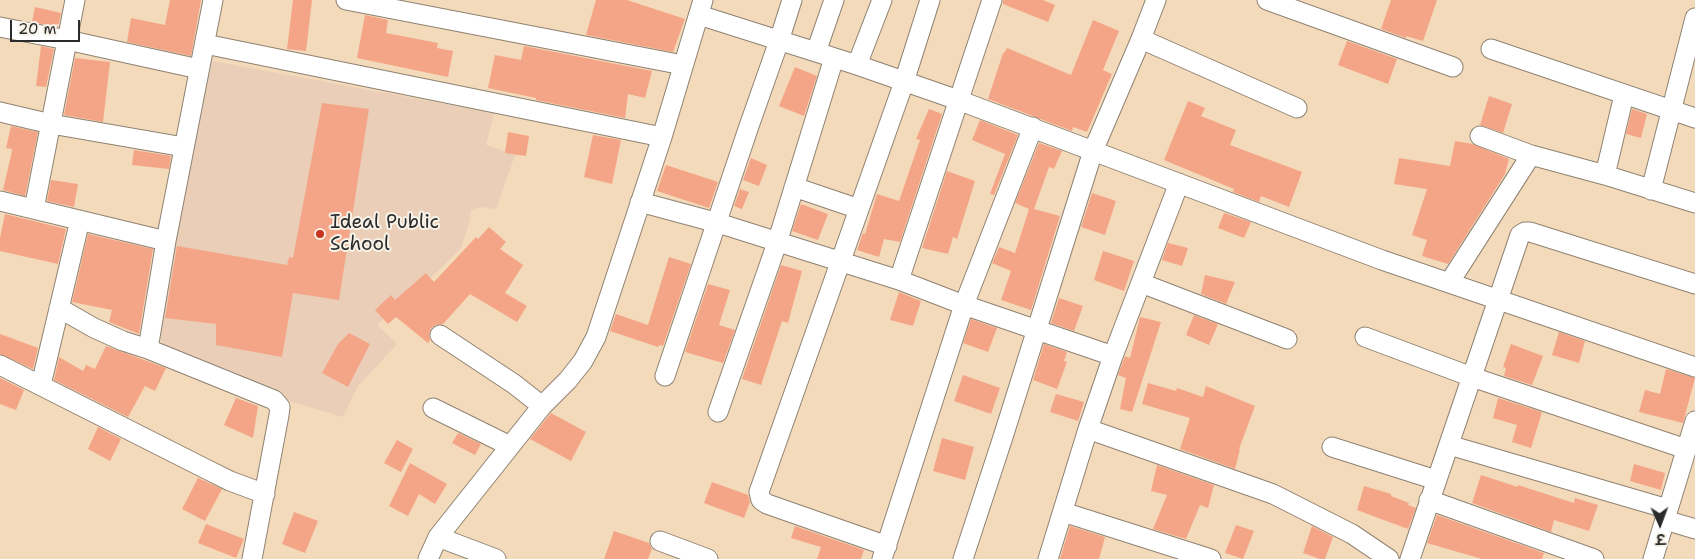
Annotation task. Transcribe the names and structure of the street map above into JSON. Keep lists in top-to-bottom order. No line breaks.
{"places":["Ideal Public School"],"scale_bar":"20 m","north":"bottom"}
